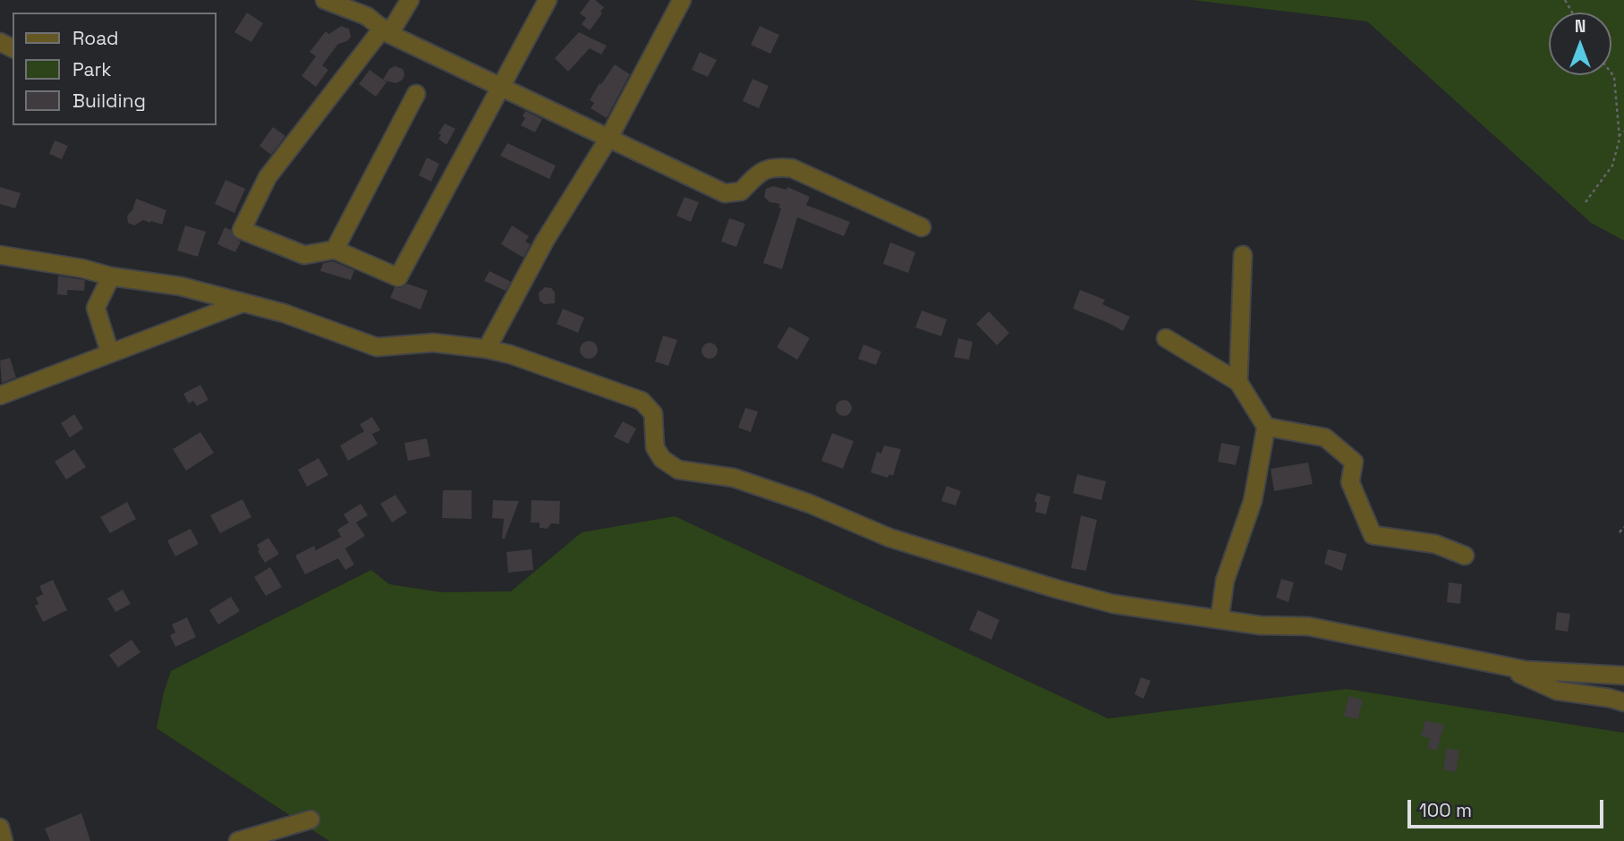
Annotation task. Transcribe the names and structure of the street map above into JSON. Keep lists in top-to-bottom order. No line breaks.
{"legend":["Road","Park","Building"],"scale_bar":"100 m","north":"top"}
